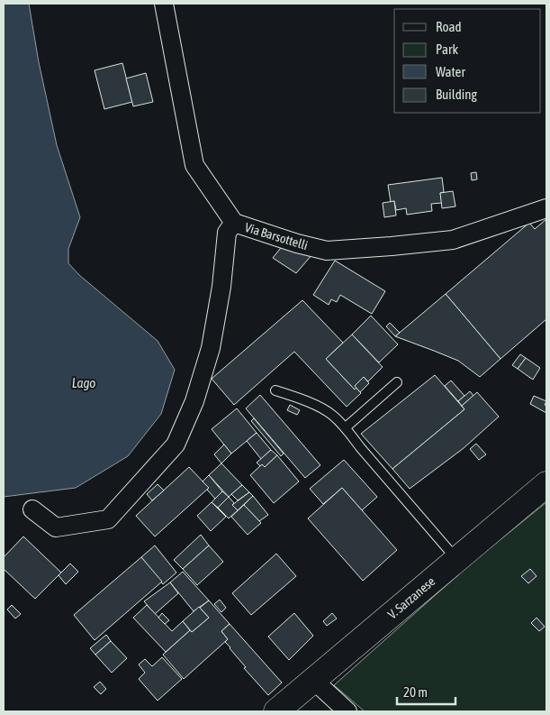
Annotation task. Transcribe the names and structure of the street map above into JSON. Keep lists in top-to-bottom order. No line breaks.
{"streets":{"main road":["V. Sarzanese"],"street":["Via Barsottelli"]},"water":["Lago"],"legend":["Road","Park","Water","Building"],"scale_bar":"20 m"}
